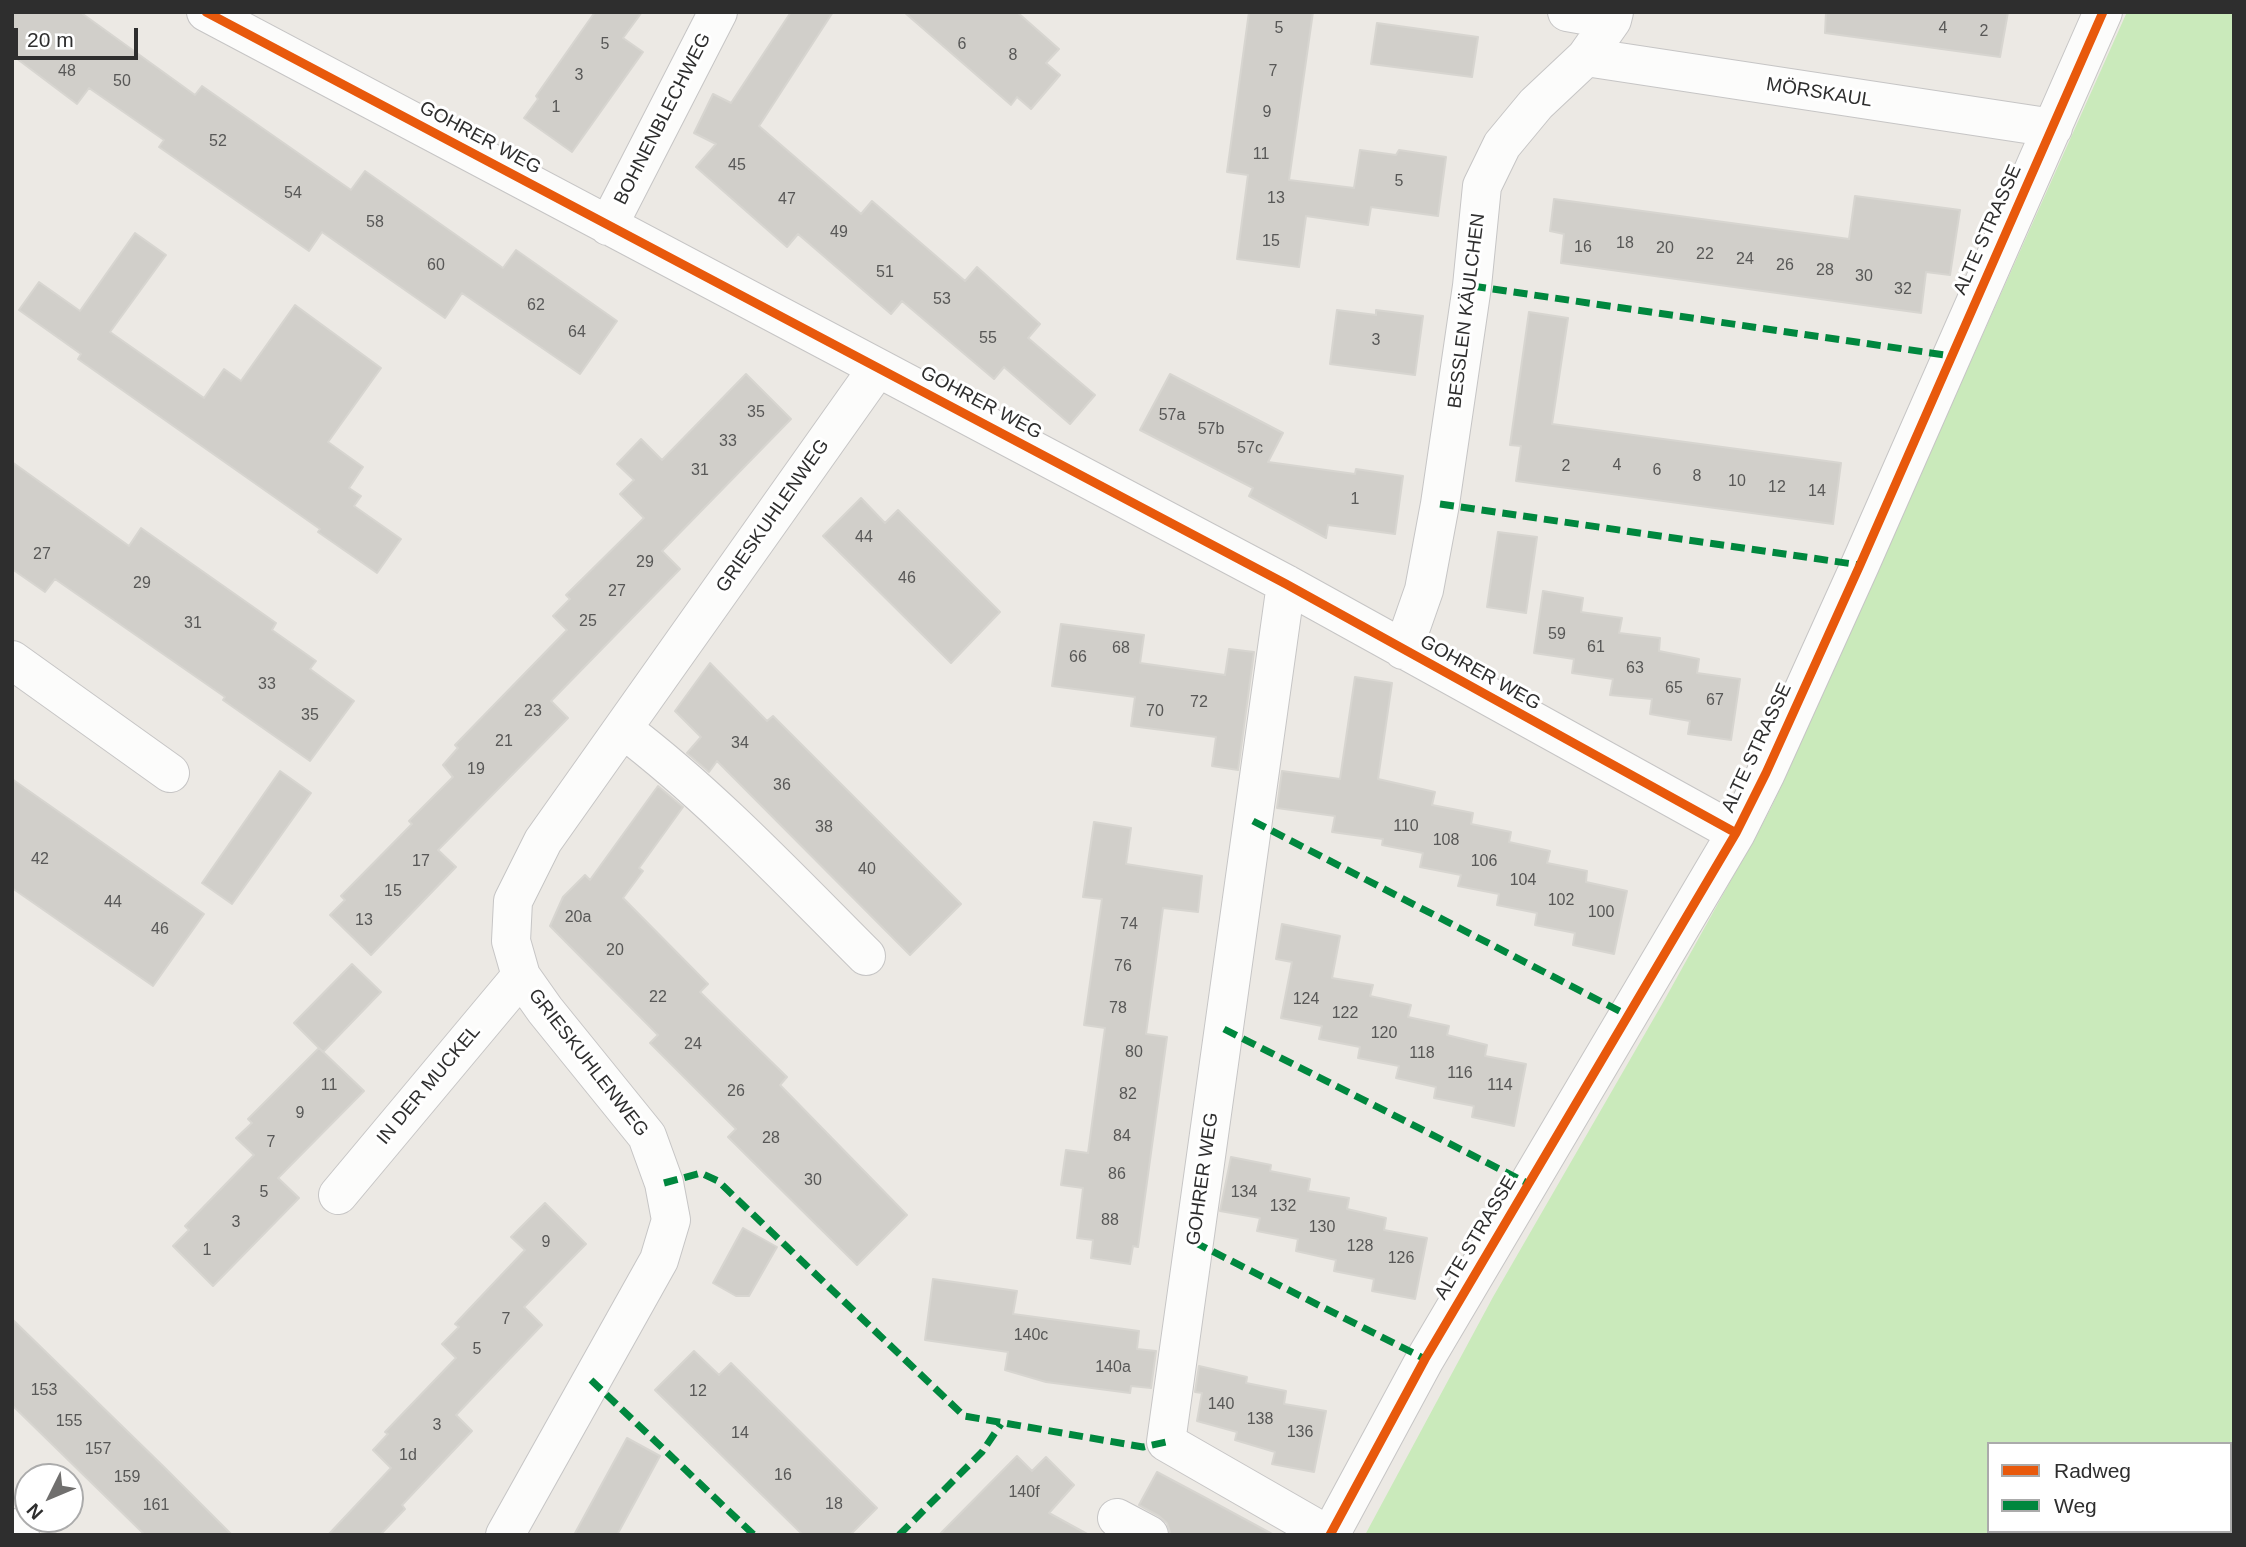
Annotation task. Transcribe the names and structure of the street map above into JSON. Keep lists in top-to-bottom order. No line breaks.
{"streets":{"street":["MÖRSKAUL","BOHNENBLECHWEG","GOHRER WEG","ALTE STRASSE","BESSLEN KÄULCHEN","GRIESKUHLENWEG","IN DER MUCKEL"]},"crossings":[["MÖRSKAUL","ALTE STRASSE"],["MÖRSKAUL","BESSLEN KÄULCHEN"],["BOHNENBLECHWEG","GOHRER WEG"],["GOHRER WEG","ALTE STRASSE"],["GOHRER WEG","BESSLEN KÄULCHEN"],["GOHRER WEG","GRIESKUHLENWEG"],["GRIESKUHLENWEG","IN DER MUCKEL"]],"house_numbers":["5","4","2","5","6","8","48","7","3","50","1","9","52","11","45","5","54","13","47","58","49","15","18","16","20","22","24","60","26","28","51","30","32","53","62","64","55","3","35","57a","57b","33","57c","4","2","31","6","8","10","12","14","1","44","27","29","46","29","27","25","31","59","61","68","66","63","33","65","67","72","23","70","35","21","34","19","36","110","38","108","42","17","106","40","104","15","102","44","100","20a","13","74","46","20","76","22","124","78","122","120","24","80","118","116","11","114","26","82","9","84","28","7","86","30","5","134","132","88","3","130","9","128","1","126","7","140c","5","140a","153","12","140","138","155","3","136","14","157","1d","16","159","140f","18","161"],"legend":["Radweg","Weg"],"scale_bar":"20 m","north":"bottom left"}
